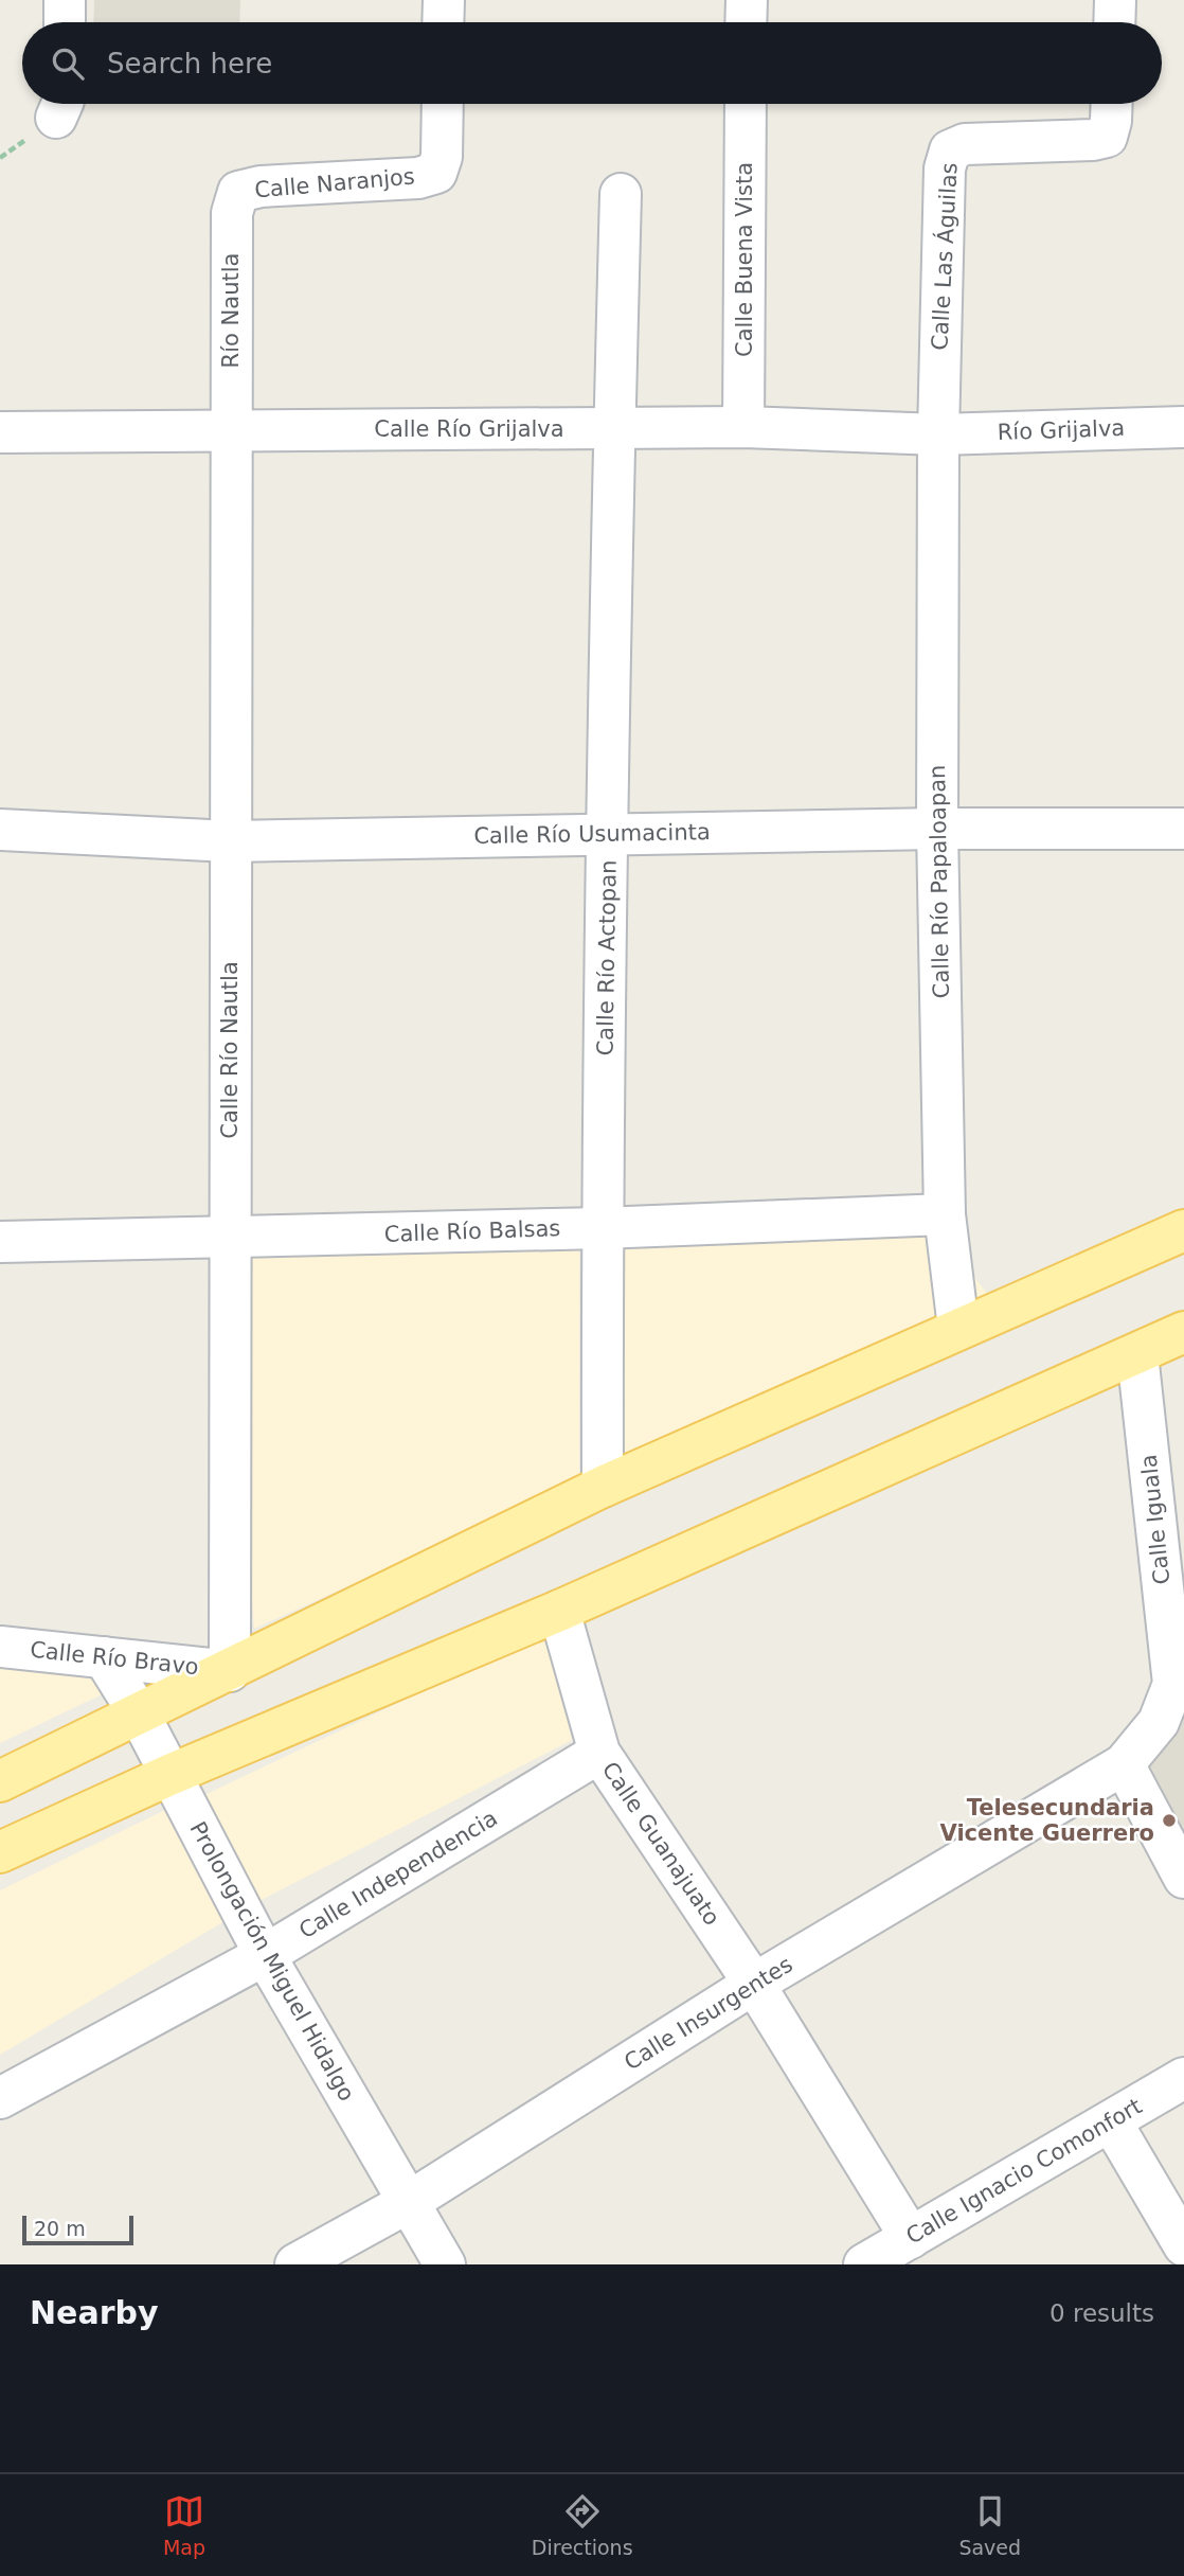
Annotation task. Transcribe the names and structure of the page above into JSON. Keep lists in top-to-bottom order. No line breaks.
{"streets":{"street":["Calle Naranjos","Calle Las Águilas","Calle Buena Vista","Río Nautla","Calle Río Grijalva","Río Grijalva","Calle Río Usumacinta","Calle Río Papaloapan","Calle Río Actopan","Calle Río Nautla","Calle Río Balsas","Calle Iguala","Calle Río Bravo","Calle Guanajuato","Calle Independencia","Prolongación Miguel Hidalgo","Calle Insurgentes","Calle Ignacio Comonfort"]},"crossings":[["Calle Naranjos","Río Nautla"],["Calle Las Águilas","Calle Río Grijalva"],["Calle Las Águilas","Río Grijalva"],["Calle Las Águilas","Calle Río Papaloapan"],["Calle Buena Vista","Calle Río Grijalva"],["Río Nautla","Calle Río Grijalva"],["Río Nautla","Calle Río Nautla"],["Calle Río Grijalva","Río Grijalva"],["Calle Río Grijalva","Calle Río Papaloapan"],["Calle Río Grijalva","Calle Río Actopan"],["Calle Río Grijalva","Calle Río Nautla"],["Río Grijalva","Calle Río Papaloapan"],["Calle Río Usumacinta","Calle Río Papaloapan"],["Calle Río Usumacinta","Calle Río Actopan"],["Calle Río Usumacinta","Calle Río Nautla"],["Calle Río Papaloapan","Calle Río Balsas"],["Calle Río Actopan","Calle Río Balsas"],["Calle Río Nautla","Calle Río Balsas"],["Calle Río Nautla","Calle Río Bravo"],["Calle Iguala","Calle Insurgentes"],["Calle Río Bravo","Prolongación Miguel Hidalgo"],["Calle Guanajuato","Calle Independencia"],["Calle Guanajuato","Calle Insurgentes"],["Calle Guanajuato","Calle Ignacio Comonfort"],["Calle Independencia","Prolongación Miguel Hidalgo"],["Prolongación Miguel Hidalgo","Calle Insurgentes"]],"places":["Telesecundaria Vicente Guerrero"],"scale_bar":"20 m","page":{"search":"Search here","scale":"20 m","heading":["Nearby","0 results"],"nav":["Map","Directions","Saved"]}}
